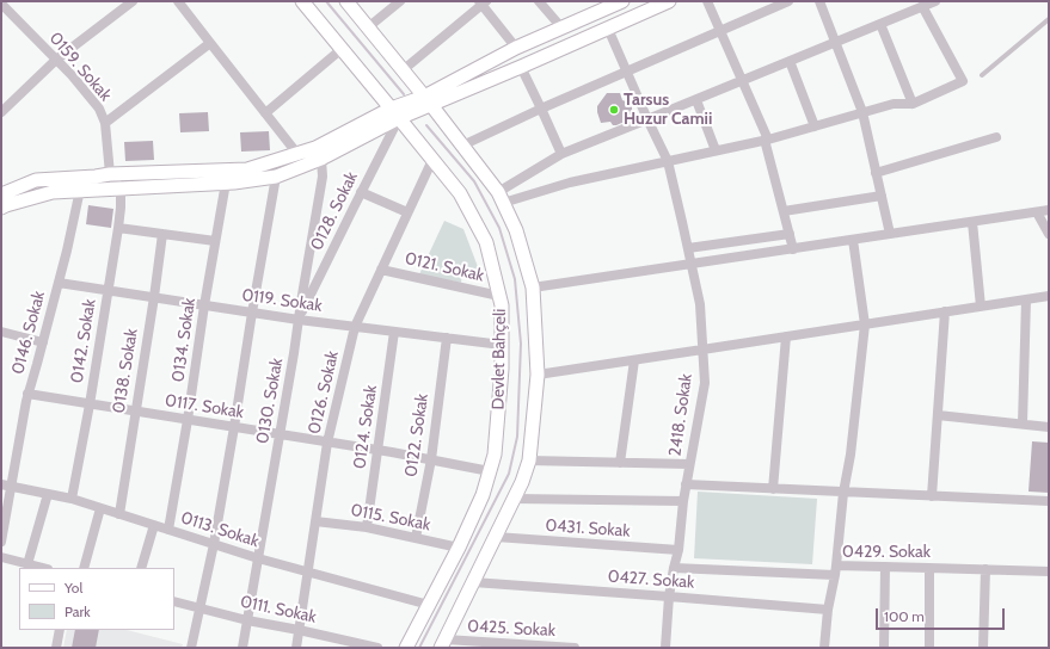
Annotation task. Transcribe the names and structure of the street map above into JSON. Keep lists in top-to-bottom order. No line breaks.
{"streets":{"street":["0159. Sokak","0128. Sokak","0121. Sokak","0119. Sokak","0146. Sokak","0134. Sokak","0142. Sokak","Devlet Bahçeli","0138. Sokak","0126. Sokak","0130. Sokak","0117. Sokak","2418. Sokak","0124. Sokak","0122. Sokak","0115. Sokak","0431. Sokak","0113. Sokak","0429. Sokak","0427. Sokak","0111. Sokak","0425. Sokak"]},"crossings":[["0128. Sokak","0119. Sokak"],["0128. Sokak","Devlet Bahçeli"],["0128. Sokak","0130. Sokak"],["0121. Sokak","Devlet Bahçeli"],["0121. Sokak","0126. Sokak"],["0119. Sokak","0146. Sokak"],["0119. Sokak","0134. Sokak"],["0119. Sokak","0142. Sokak"],["0119. Sokak","Devlet Bahçeli"],["0119. Sokak","0138. Sokak"],["0119. Sokak","0126. Sokak"],["0119. Sokak","0130. Sokak"],["0119. Sokak","0124. Sokak"],["0119. Sokak","0122. Sokak"],["0146. Sokak","0117. Sokak"],["0146. Sokak","0113. Sokak"],["0134. Sokak","0117. Sokak"],["0134. Sokak","0113. Sokak"],["0142. Sokak","0117. Sokak"],["0142. Sokak","0113. Sokak"],["Devlet Bahçeli","0126. Sokak"],["Devlet Bahçeli","0117. Sokak"],["Devlet Bahçeli","0115. Sokak"],["Devlet Bahçeli","0431. Sokak"],["Devlet Bahçeli","0113. Sokak"],["Devlet Bahçeli","0427. Sokak"],["Devlet Bahçeli","0425. Sokak"],["0138. Sokak","0117. Sokak"],["0138. Sokak","0113. Sokak"],["0126. Sokak","0117. Sokak"],["0126. Sokak","0115. Sokak"],["0126. Sokak","0113. Sokak"],["0126. Sokak","0111. Sokak"],["0130. Sokak","0117. Sokak"],["0130. Sokak","0113. Sokak"],["0130. Sokak","0111. Sokak"],["0117. Sokak","0124. Sokak"],["0117. Sokak","0122. Sokak"],["2418. Sokak","0431. Sokak"],["2418. Sokak","0429. Sokak"],["2418. Sokak","0427. Sokak"],["0124. Sokak","0115. Sokak"],["0122. Sokak","0115. Sokak"]],"places":["Tarsus Huzur Camii"],"legend":["Yol","Park"],"scale_bar":"100 m"}
